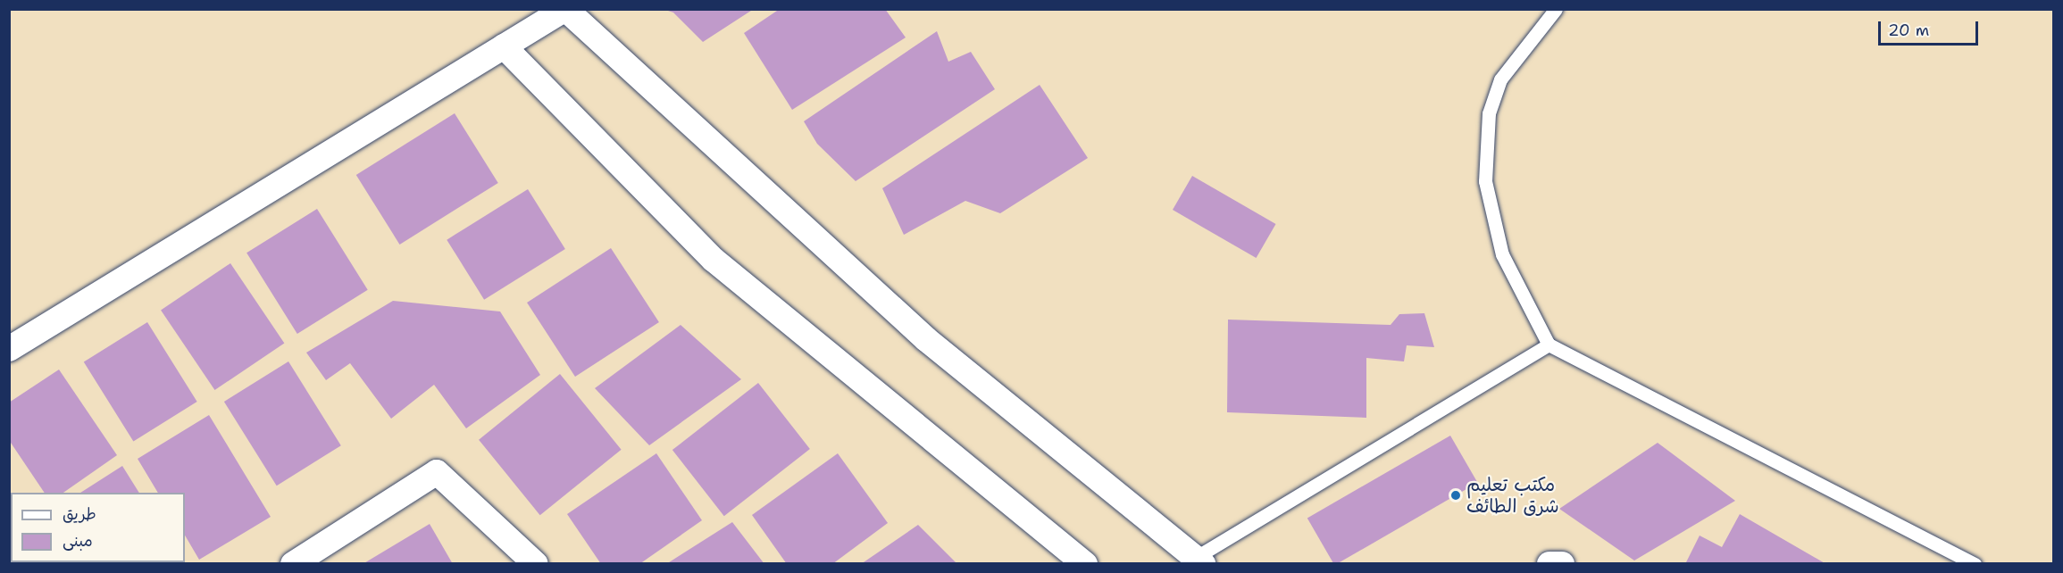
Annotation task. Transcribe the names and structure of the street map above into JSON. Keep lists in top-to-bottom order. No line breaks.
{"places":["مكتب تعليم شرق الطائف"],"legend":["طريق","مبنى"],"scale_bar":"20 m"}
